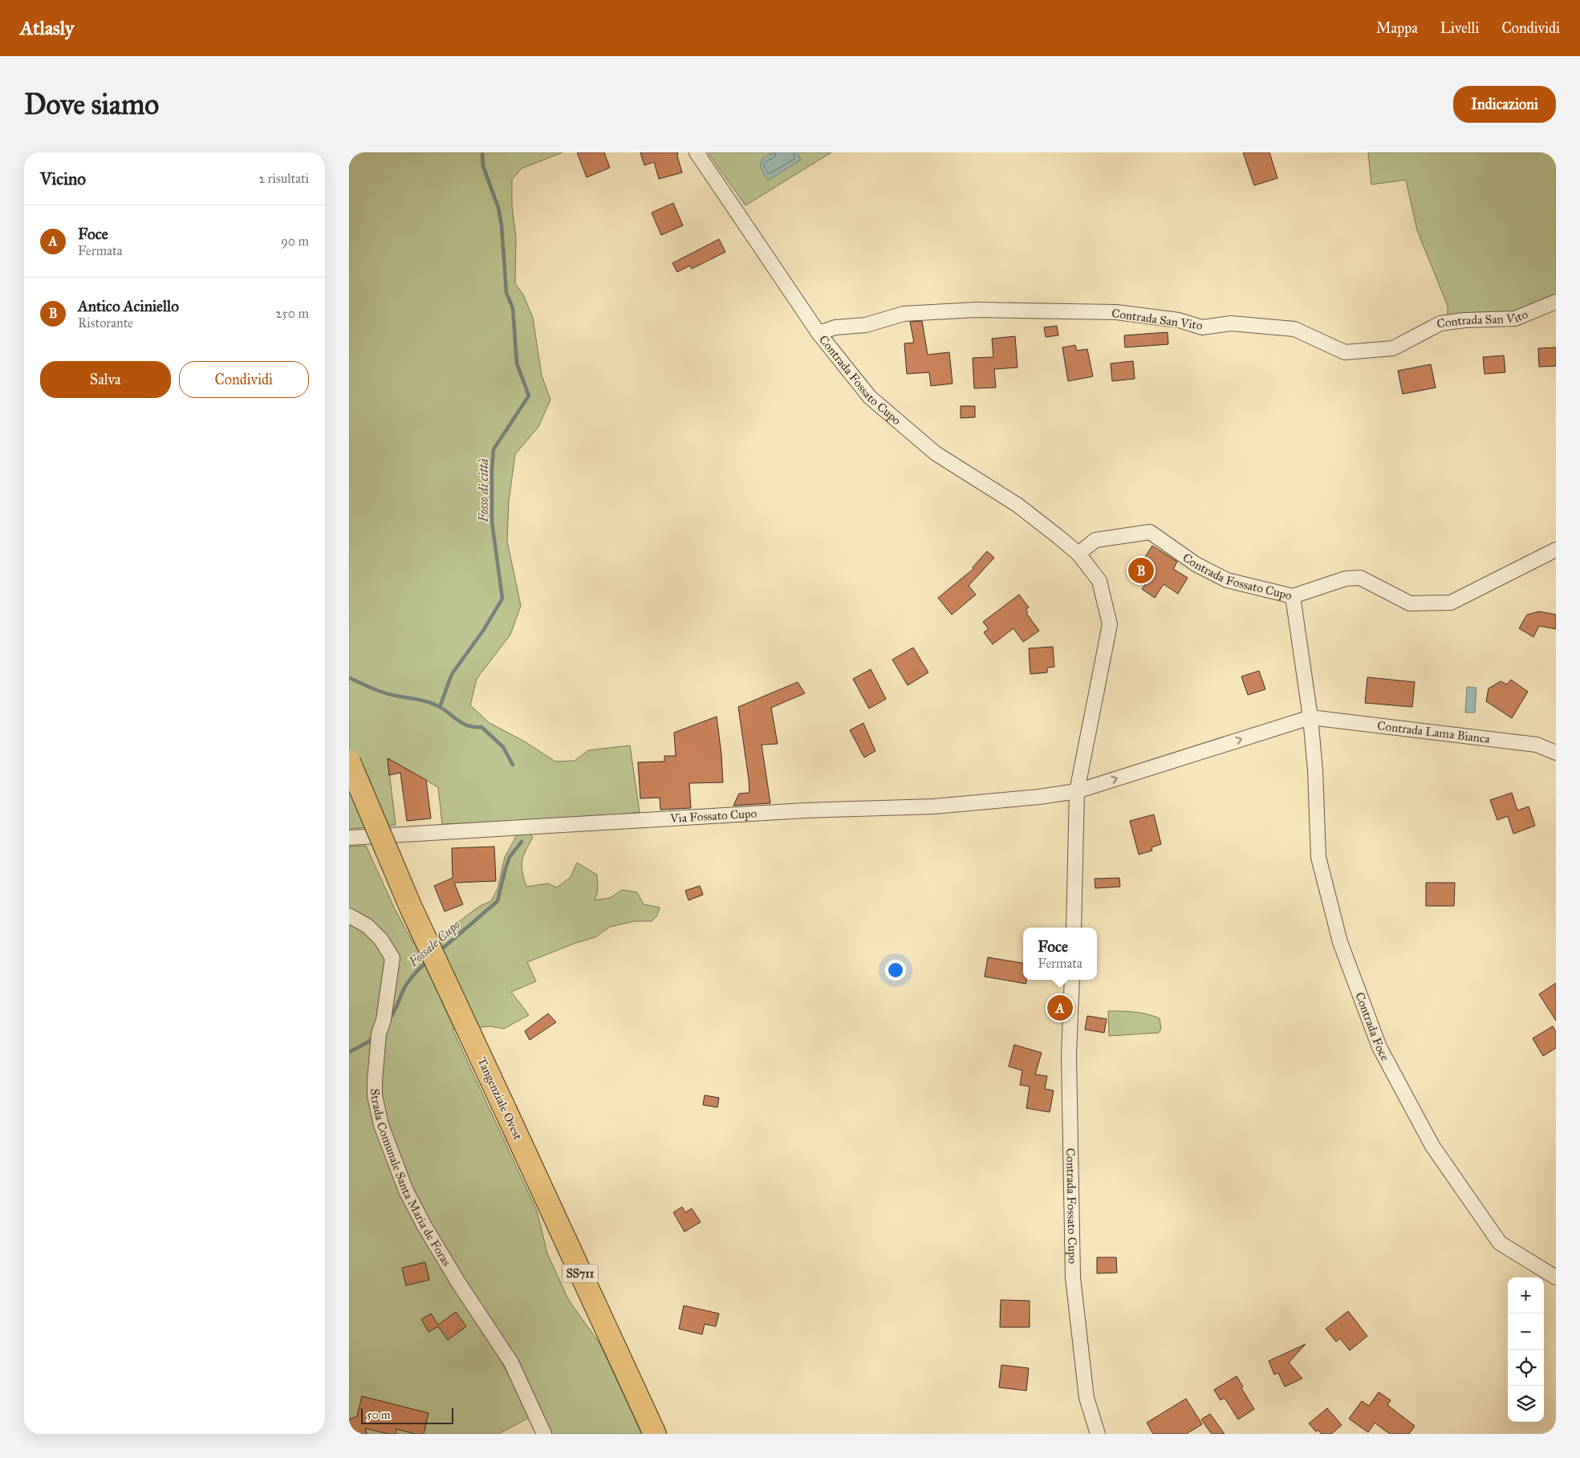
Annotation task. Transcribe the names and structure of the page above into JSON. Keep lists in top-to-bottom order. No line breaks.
{"streets":{"main road":["Tangenziale Ovest","SS711"],"street":["Contrada San Vito","Contrada Fossato Cupo","Contrada Lama Bianca","Via Fossato Cupo","Contrada Foce","Strada Comunale Santa Maria de Foras"]},"crossings":[["Contrada San Vito","Contrada Fossato Cupo"],["Contrada Fossato Cupo","Via Fossato Cupo"],["Contrada Fossato Cupo","Contrada Foce"],["Contrada Lama Bianca","Contrada Foce"]],"water":["Fosso di città","Fossale Cupo"],"scale_bar":"50 m","page":{"header":"Atlasly","nav":["Mappa","Livelli","Condividi"],"buttons":["Indicazioni",["Salva","Condividi"]],"title":"Dove siamo","heading":["Vicino","2 risultati"],"list":[{"mark":"A","name":"Foce","note":"Fermata","value":"90 m"},{"mark":"B","name":"Antico Aciniello","note":"Ristorante","value":"250 m"}],"pins":["B","A"],"popup":["Foce","Fermata"],"map_buttons":["+","−"],"scale":"50 m"}}
